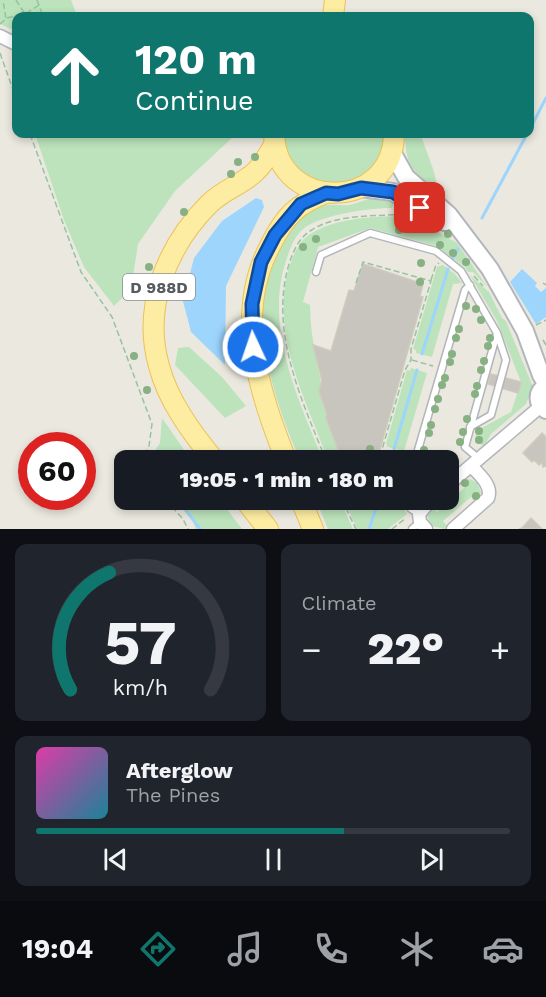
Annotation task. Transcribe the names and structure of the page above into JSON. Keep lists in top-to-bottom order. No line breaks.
{"streets":{"main road":["D 988D"]},"page":{"turn":["120 m","Continue"],"limit":"60","trip":"19:05 · 1 min · 180 m","tile":"Climate","heat":["−","22°","+"],"song":["Afterglow","The Pines"],"tabs":"19:04","gauge":["57","km/h"]}}
